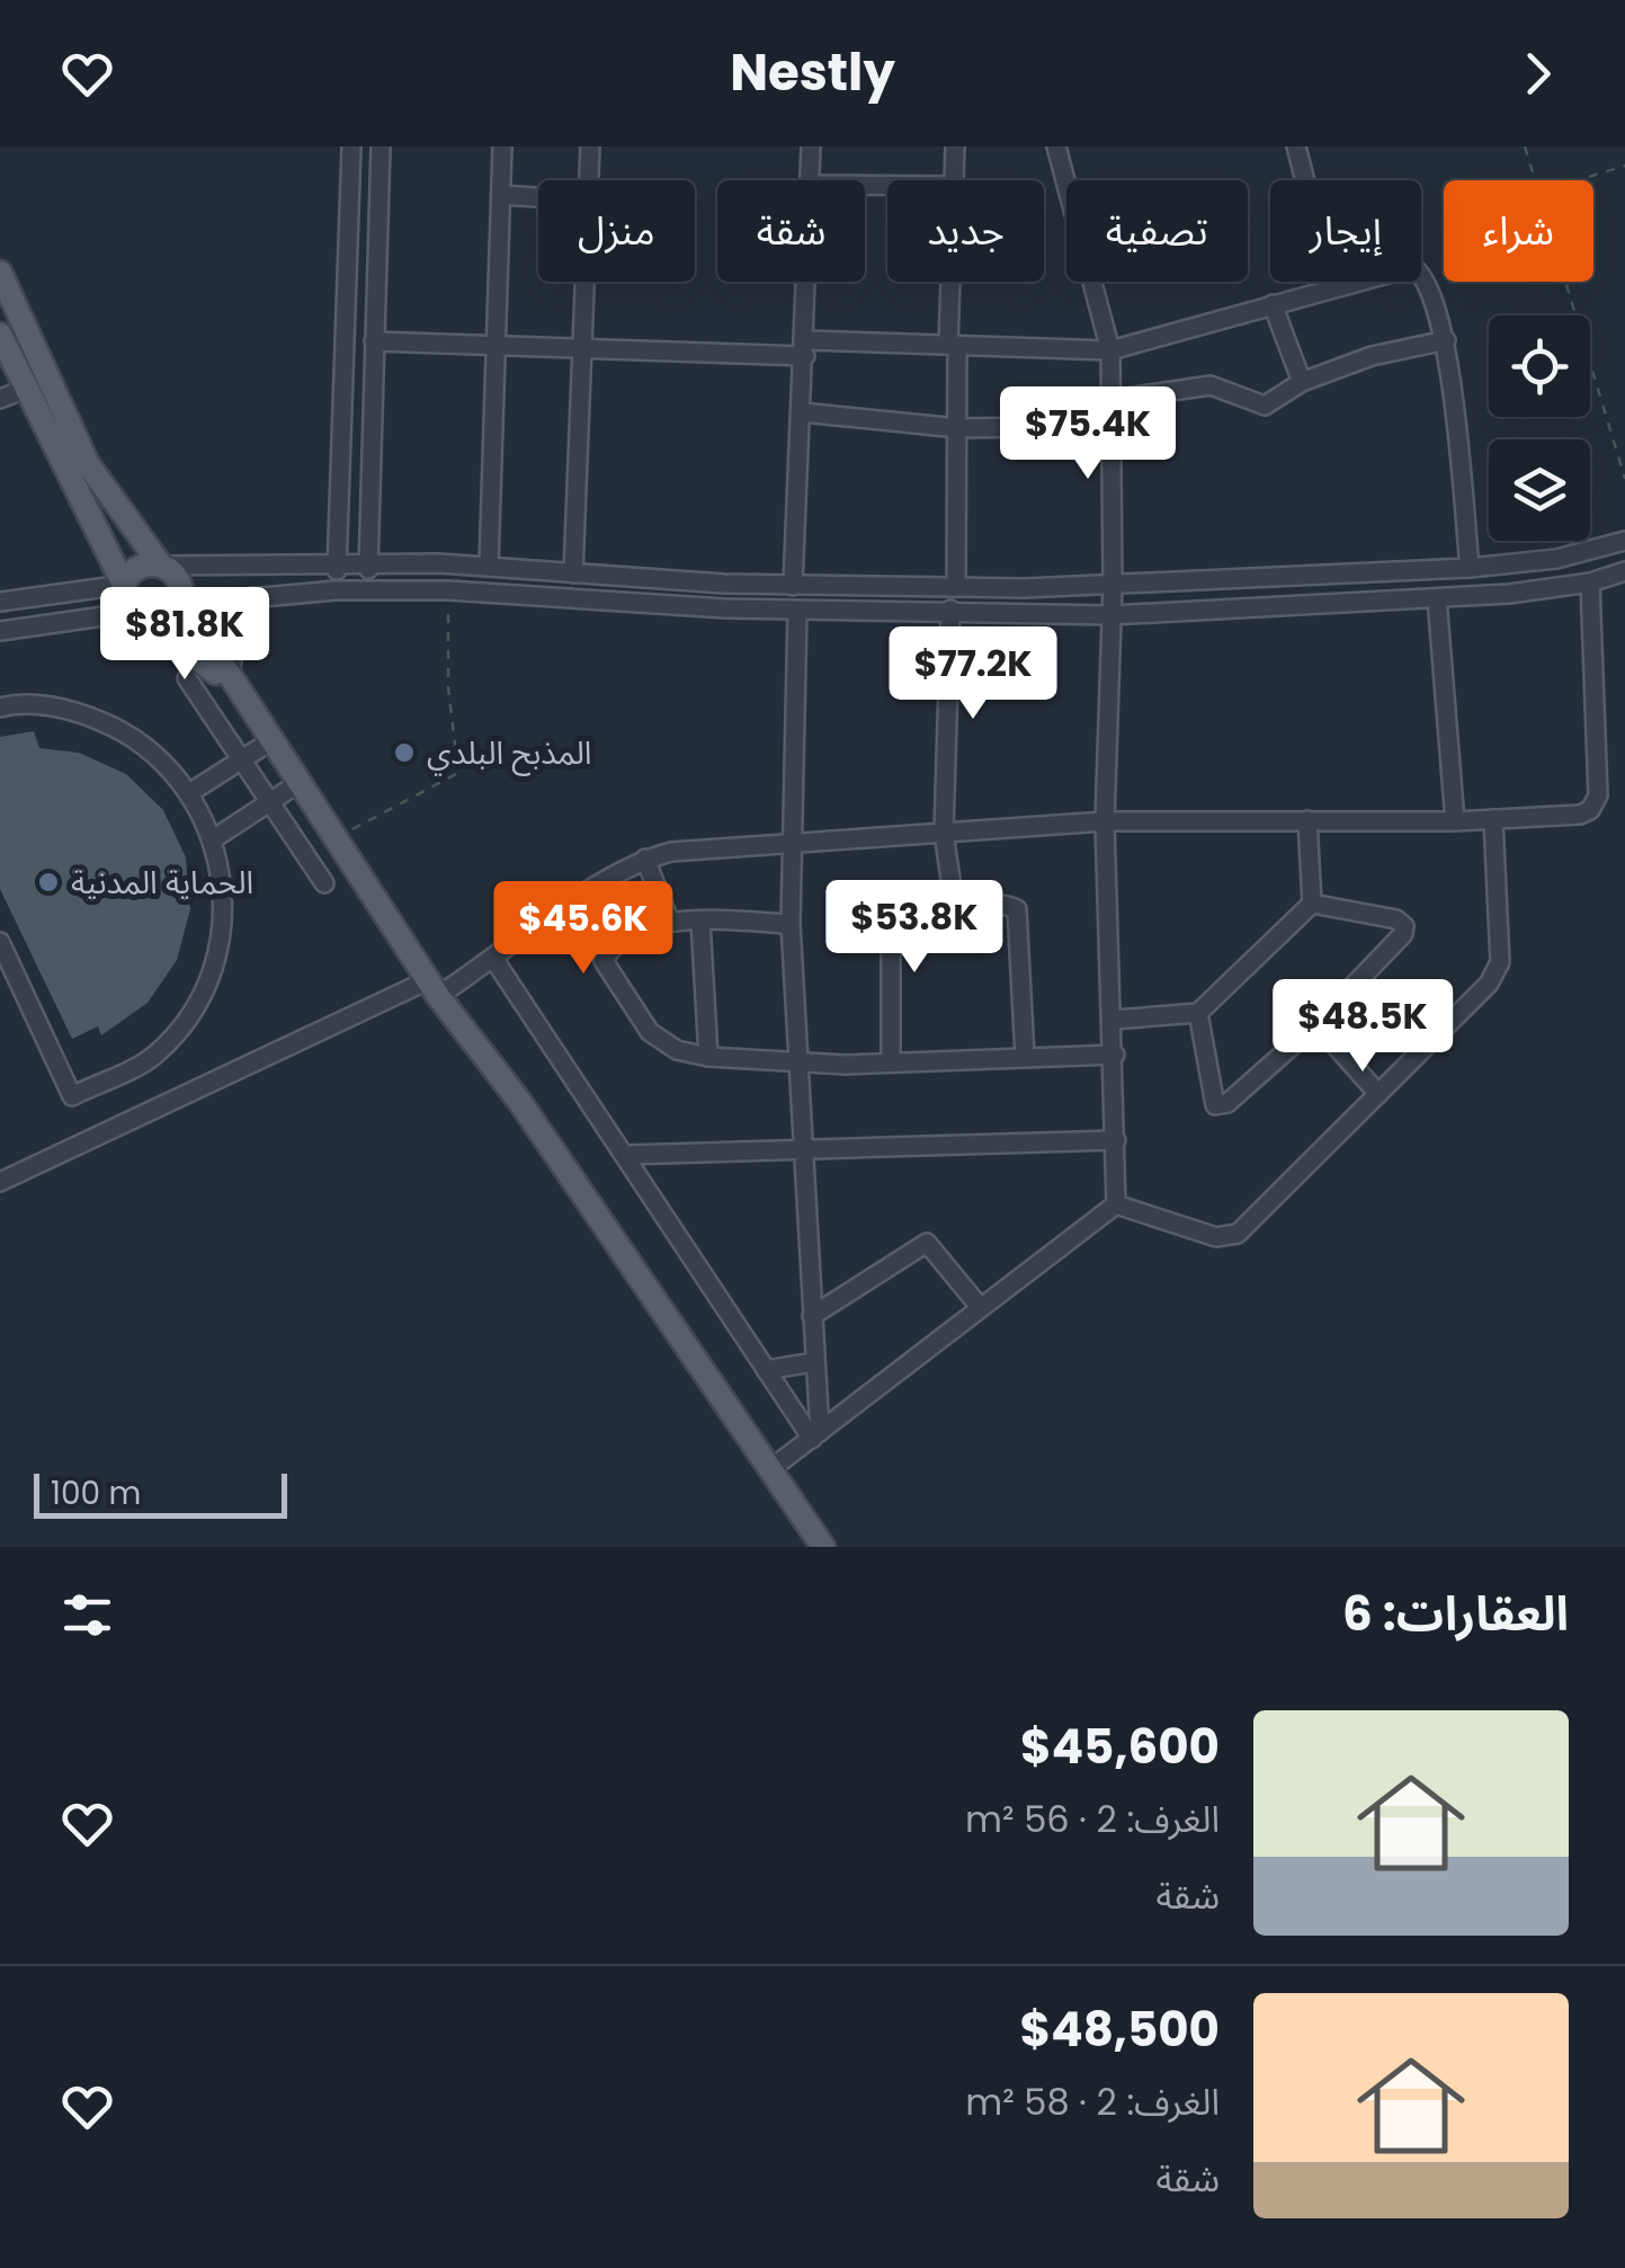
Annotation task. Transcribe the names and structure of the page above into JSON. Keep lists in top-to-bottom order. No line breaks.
{"places":["المذبح البلدي","الحماية المدنية"],"scale_bar":"100 m","page":{"header":"Nestly","chip":["شراء","إيجار","تصفية","جديد","شقة","منزل"],"price":["$75.4K","$81.8K","$77.2K","$53.8K","$45.6K","$48.5K"],"scale":"100 m","heading":"العقارات: 6","list":[{"name":"$45,600","note":"الغرف: 2 · 56 m² · شقة"},{"name":"$48,500","note":"الغرف: 2 · 58 m² · شقة"}]}}
